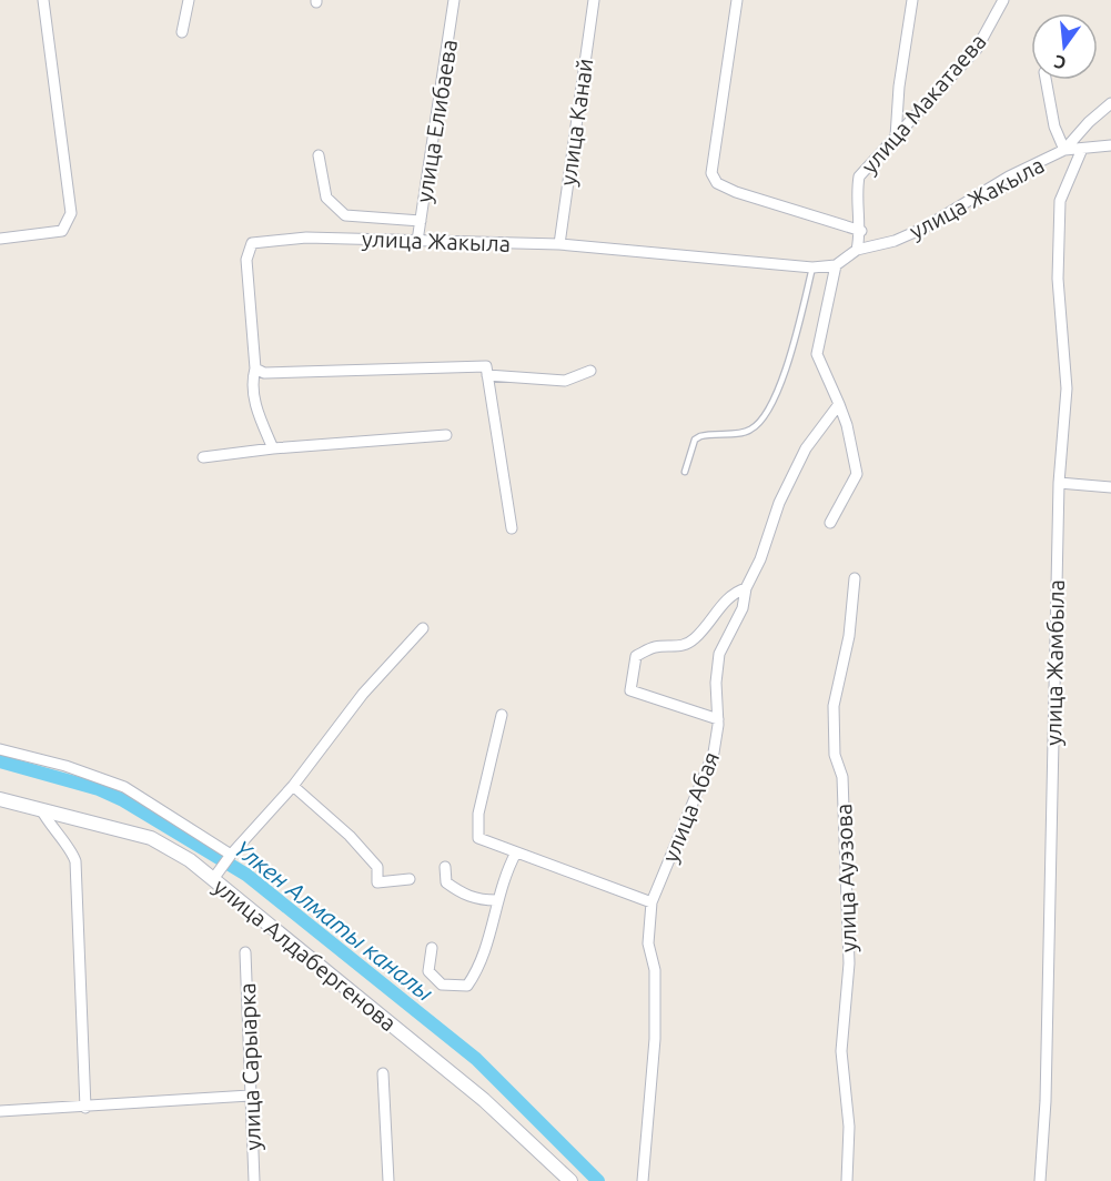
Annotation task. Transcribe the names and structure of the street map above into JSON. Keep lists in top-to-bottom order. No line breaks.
{"streets":{"main road":["улица Алдабергенова"],"street":["улица Макатаева","улица Елибаева","улица Канай","улица Жакыла","улица Жамбыла","улица Абая","улица Ауэзова","улица Сарыарка"]},"crossings":[["улица Макатаева","улица Жакыла"],["улица Елибаева","улица Жакыла"],["улица Канай","улица Жакыла"],["улица Жакыла","улица Жамбыла"]],"water":["Үлкен Алматы каналы"],"north":"bottom"}
